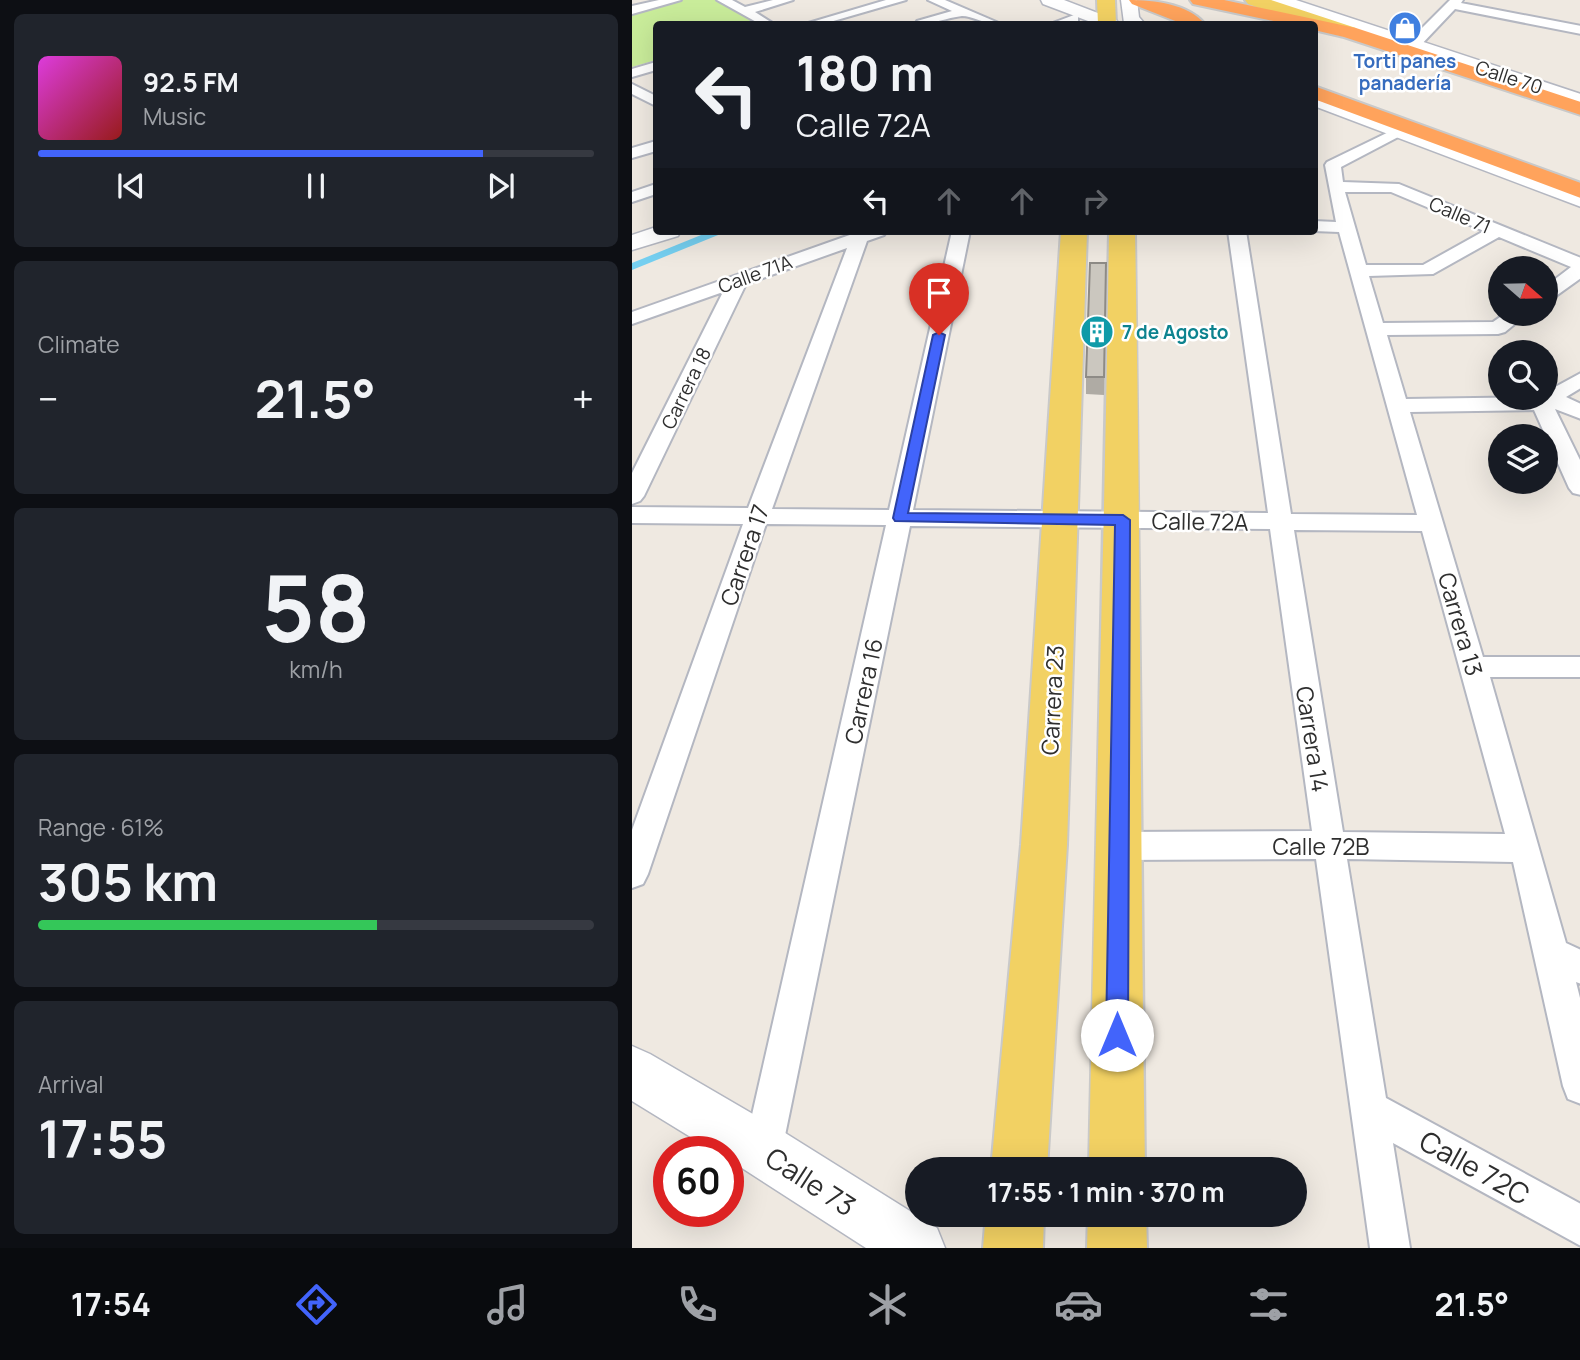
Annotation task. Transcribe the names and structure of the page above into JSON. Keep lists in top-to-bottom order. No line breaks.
{"streets":{"main road":["Carrera 23"],"street":["Calle 70","Calle 71","Calle 71A","Carrera 18","Calle 72A","Carrera 17","Carrera 13","Carrera 16","Carrera 14","Calle 72B","Calle 72C","Calle 73"]},"crossings":[["Calle 71","Carrera 13"],["Calle 71A","Carrera 18"],["Calle 72A","Carrera 17"],["Calle 72A","Carrera 13"],["Calle 72A","Carrera 16"],["Calle 72A","Carrera 23"],["Calle 72A","Carrera 14"],["Carrera 13","Calle 72B"],["Carrera 16","Calle 73"],["Carrera 14","Calle 72B"],["Carrera 14","Calle 72C"]],"places":{"shop":["Torti panes panadería"],"building":["7 de Agosto"]},"north":"right","page":{"turn":["180 m","Calle 72A"],"song":["92.5 FM","Music"],"tile":["Climate",["58","km/h"],["Range · 61%","305 km"],["Arrival","17:55"]],"heat":["−","21.5°","+"],"limit":"60","trip":"17:55 · 1 min · 370 m","tabs":["17:54","21.5°"]}}
